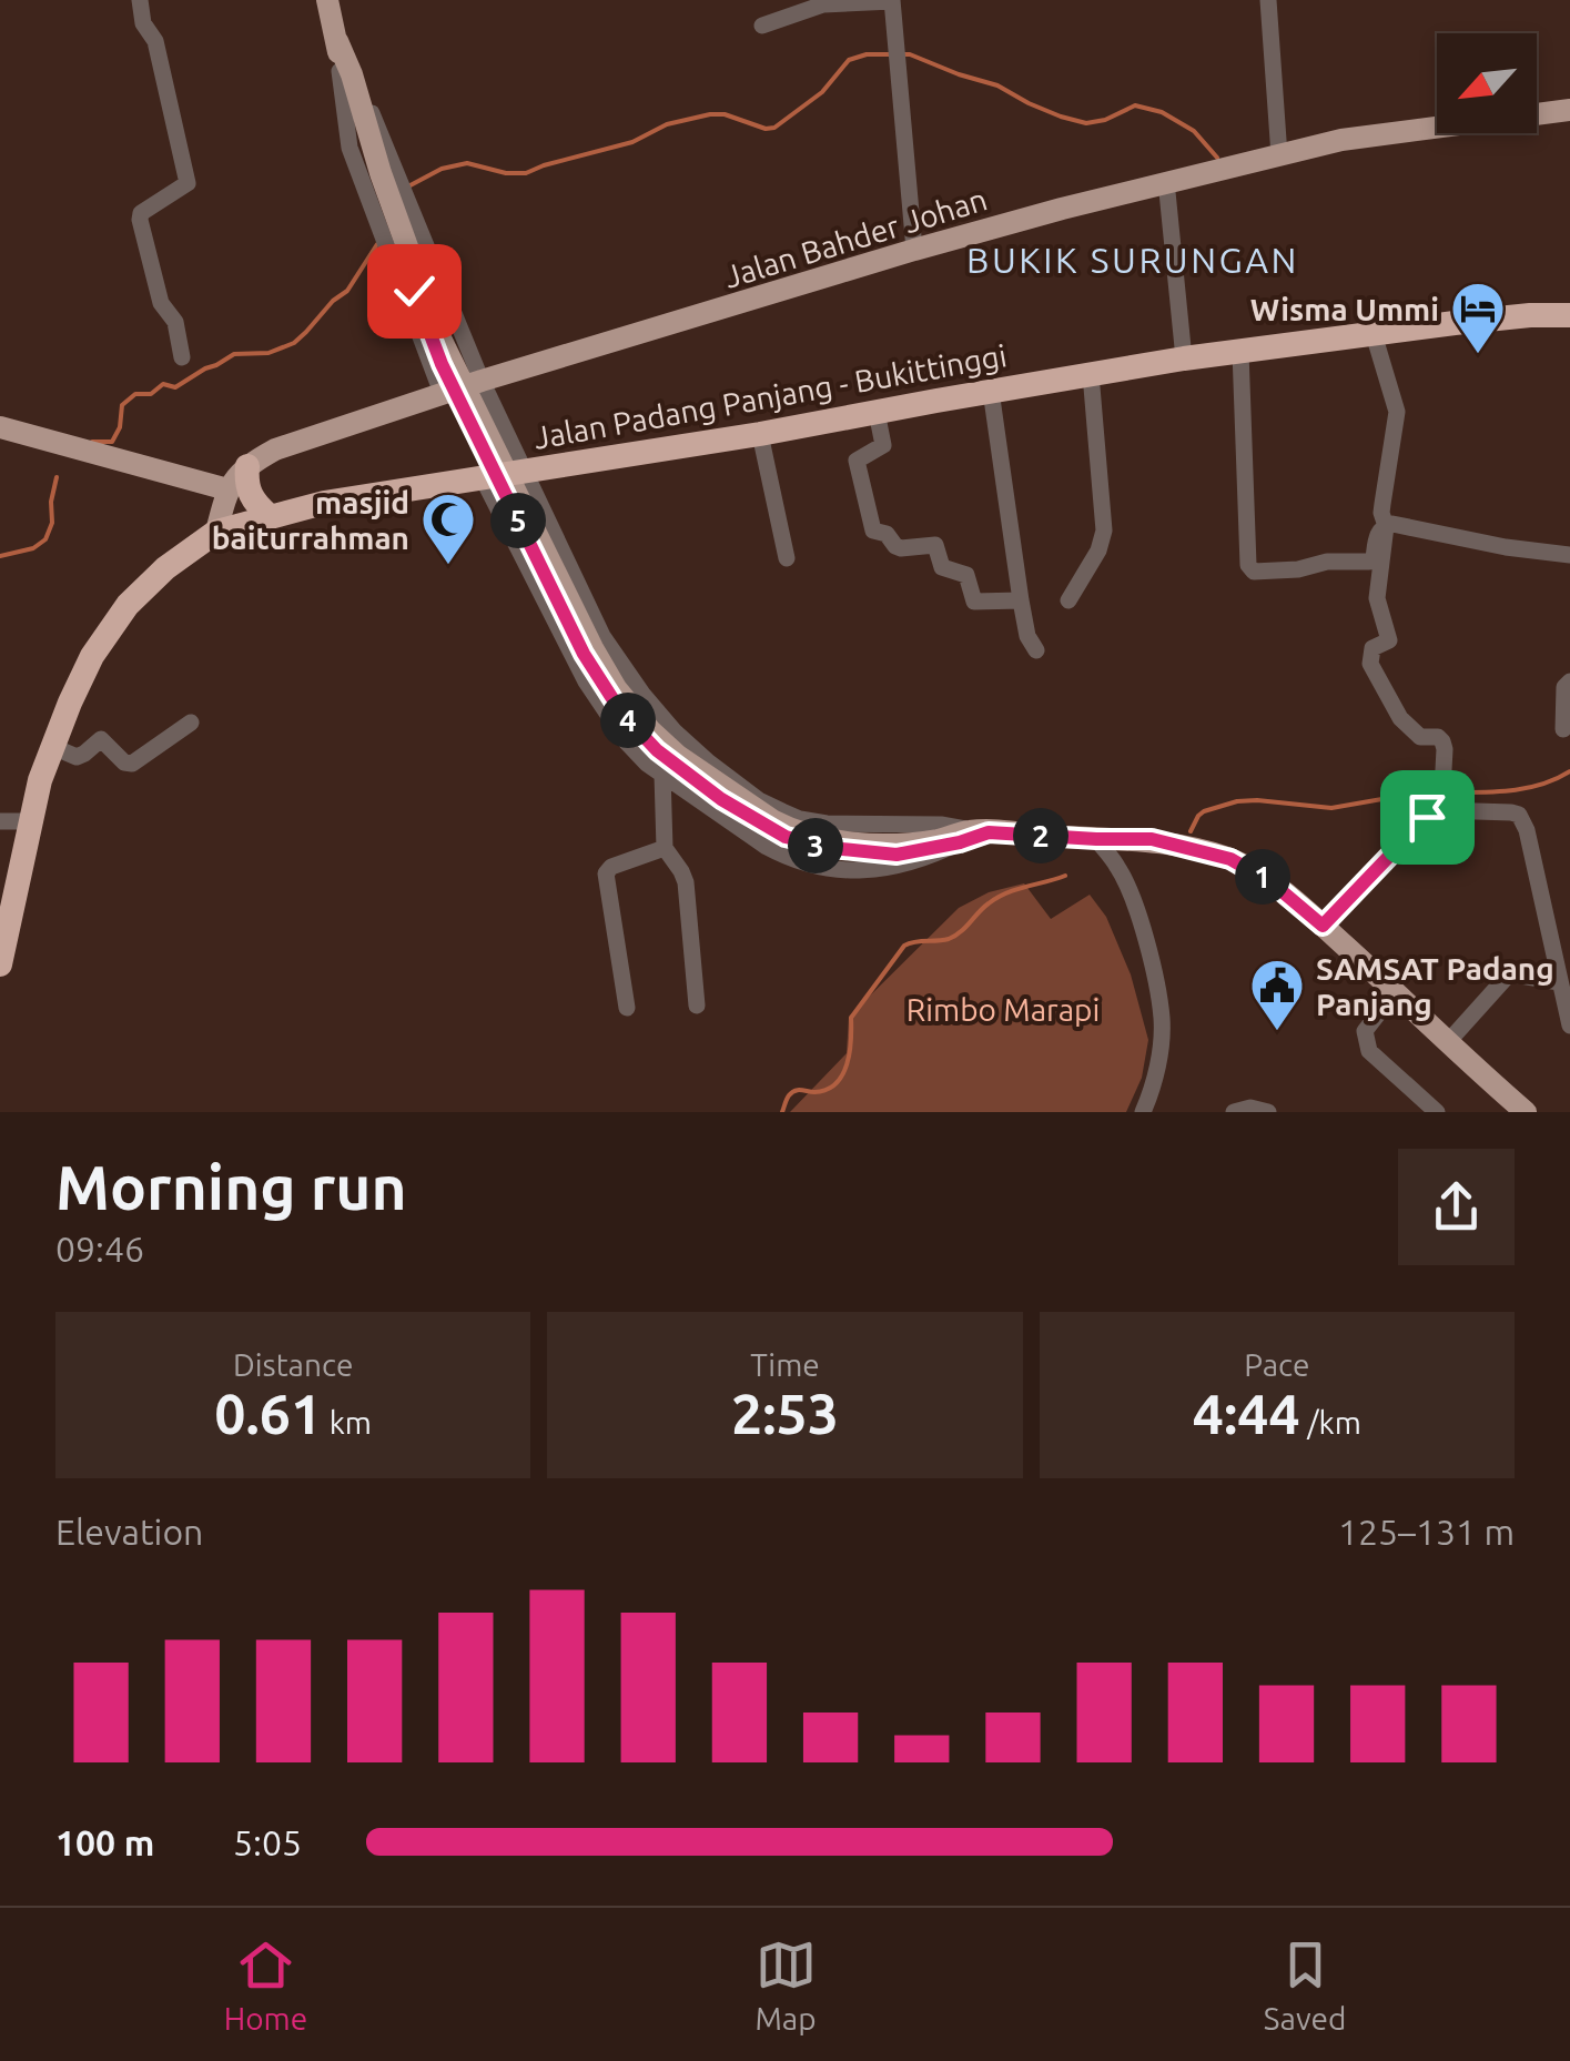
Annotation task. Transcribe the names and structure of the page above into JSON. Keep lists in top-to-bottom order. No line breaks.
{"streets":{"highway":["Jalan Padang Panjang - Bukittinggi"],"main road":["Jalan Bahder Johan"]},"crossings":[["Jalan Bahder Johan","Jalan Padang Panjang - Bukittinggi"]],"districts":["BUKIK SURUNGAN"],"parks":["Rimbo Marapi"],"places":{"hotel":["Wisma Ummi"],"mosque":["masjid baiturrahman"],"public building":["SAMSAT Padang Panjang"]},"north":"bottom left","page":{"pins":["5","4","2","3","1"],"heading":["Morning run","09:46"],"stats":[["Distance","0.61 km"],["Time","2:53"],["Pace","4:44 /km"]],"chart":["Elevation","125–131 m"],"list":[{"name":"100 m","note":"5:05"}],"tabs":["Home","Map","Saved"]}}
